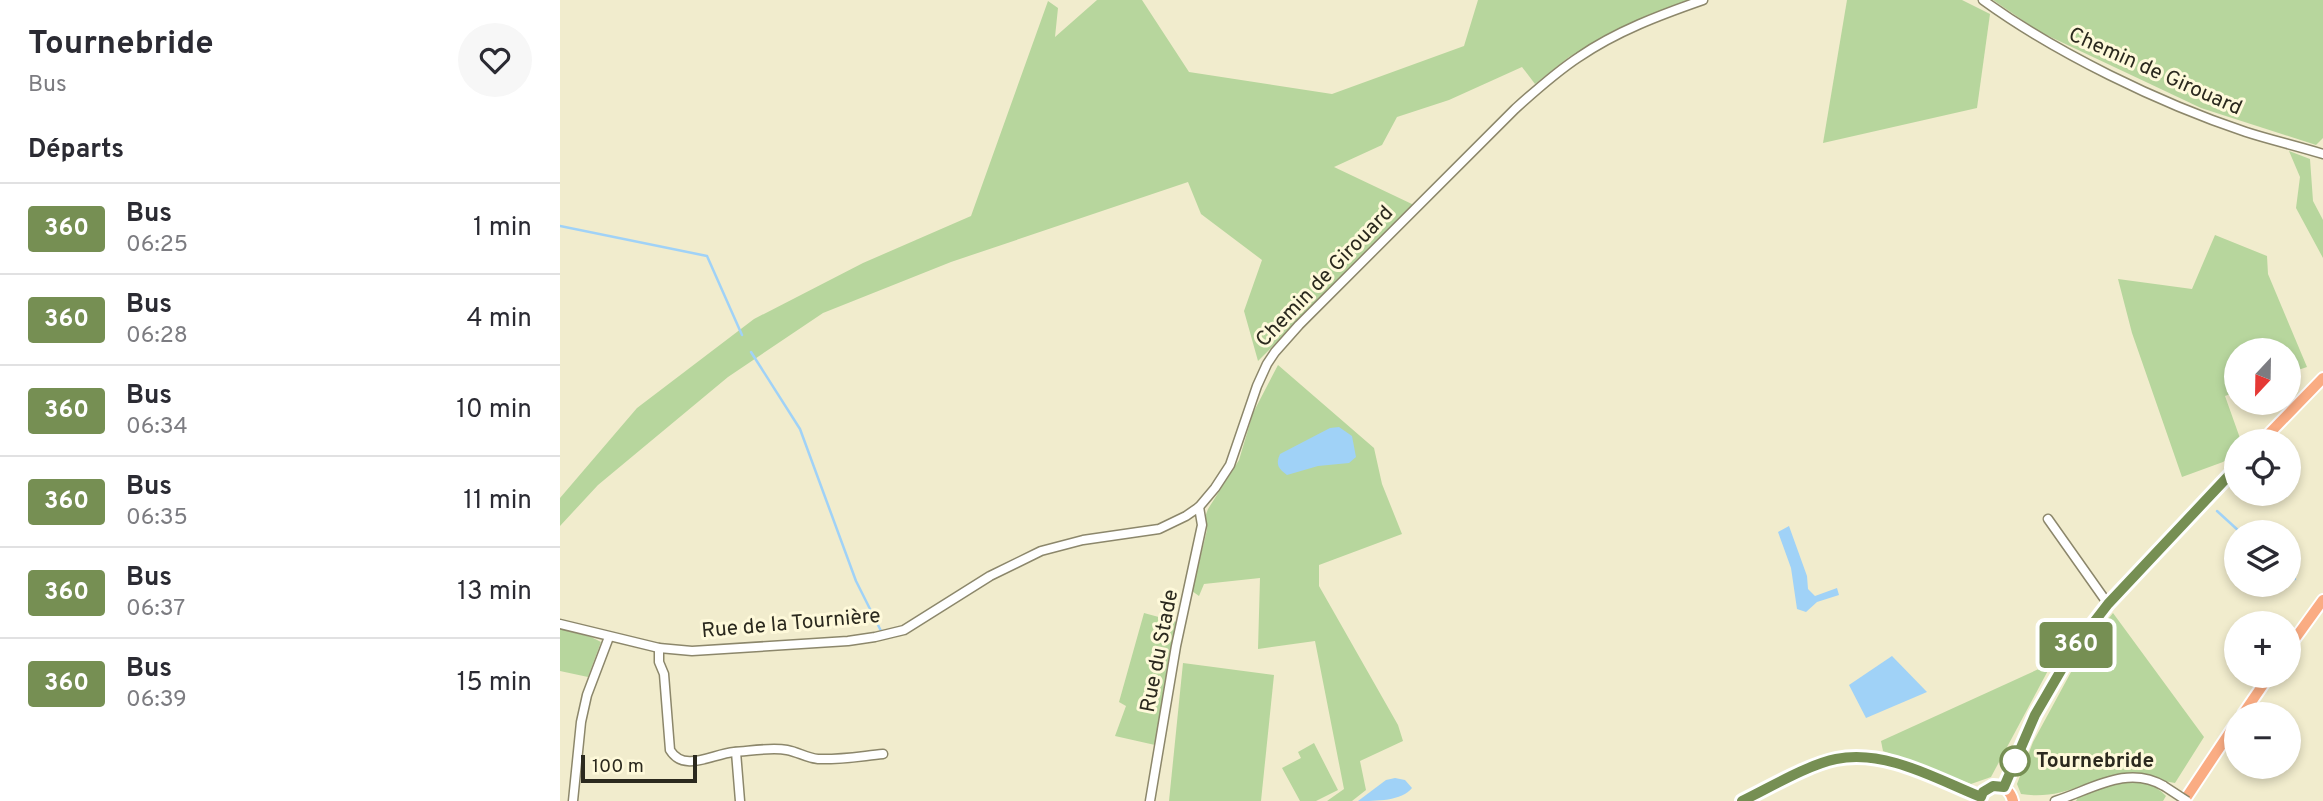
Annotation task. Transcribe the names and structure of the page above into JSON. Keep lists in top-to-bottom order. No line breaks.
{"streets":{"street":["Chemin de Girouard","Rue de la Tournière","Rue du Stade"]},"crossings":[["Chemin de Girouard","Rue de la Tournière"],["Chemin de Girouard","Rue du Stade"]],"places":["Tournebride"],"lines":["bus line 360"],"scale_bar":"100 m","north":"bottom","page":{"heading":[["Tournebride","Bus"],"Départs"],"on_map":"360","list":[{"mark":"360","name":"Bus","note":"06:25","value":"1 min"},{"mark":"360","name":"Bus","note":"06:28","value":"4 min"},{"mark":"360","name":"Bus","note":"06:34","value":"10 min"},{"mark":"360","name":"Bus","note":"06:35","value":"11 min"},{"mark":"360","name":"Bus","note":"06:37","value":"13 min"},{"mark":"360","name":"Bus","note":"06:39","value":"15 min"}],"map_buttons":["+","−"],"scale":"100 m"}}
